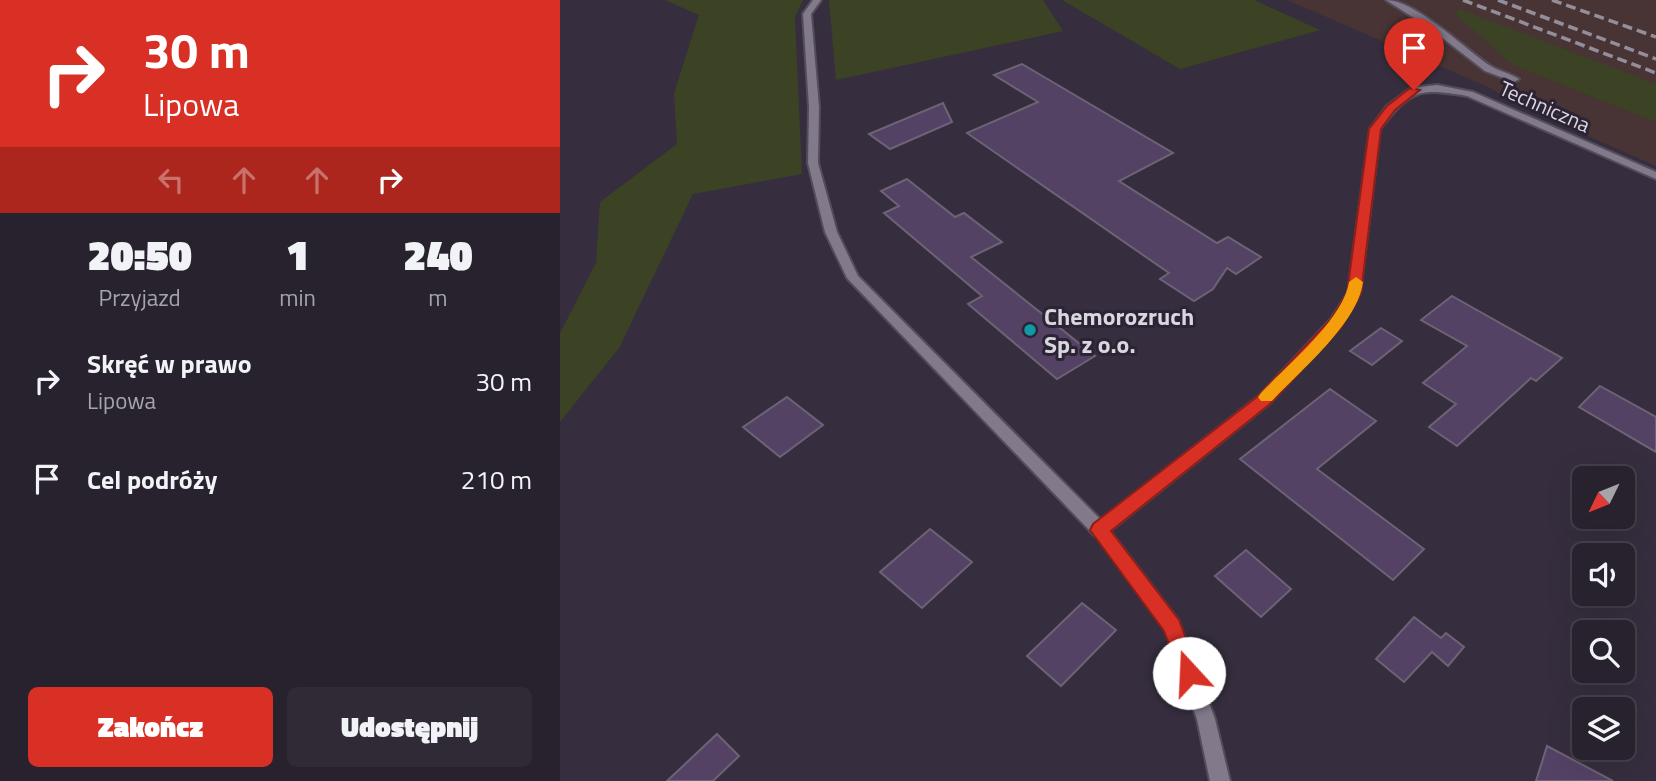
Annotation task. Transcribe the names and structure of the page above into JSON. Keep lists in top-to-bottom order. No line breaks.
{"streets":{"street":["Techniczna"]},"places":["Chemorozruch Sp. z o.o."],"north":"bottom left","page":{"turn":["30 m","Lipowa"],"eta":["20:50","Przyjazd","1","min","240","m"],"list":[{"name":"Skręć w prawo","note":"Lipowa","value":"30 m"},{"name":"Cel podróży","value":"210 m"}],"buttons":["Zakończ","Udostępnij"]}}
